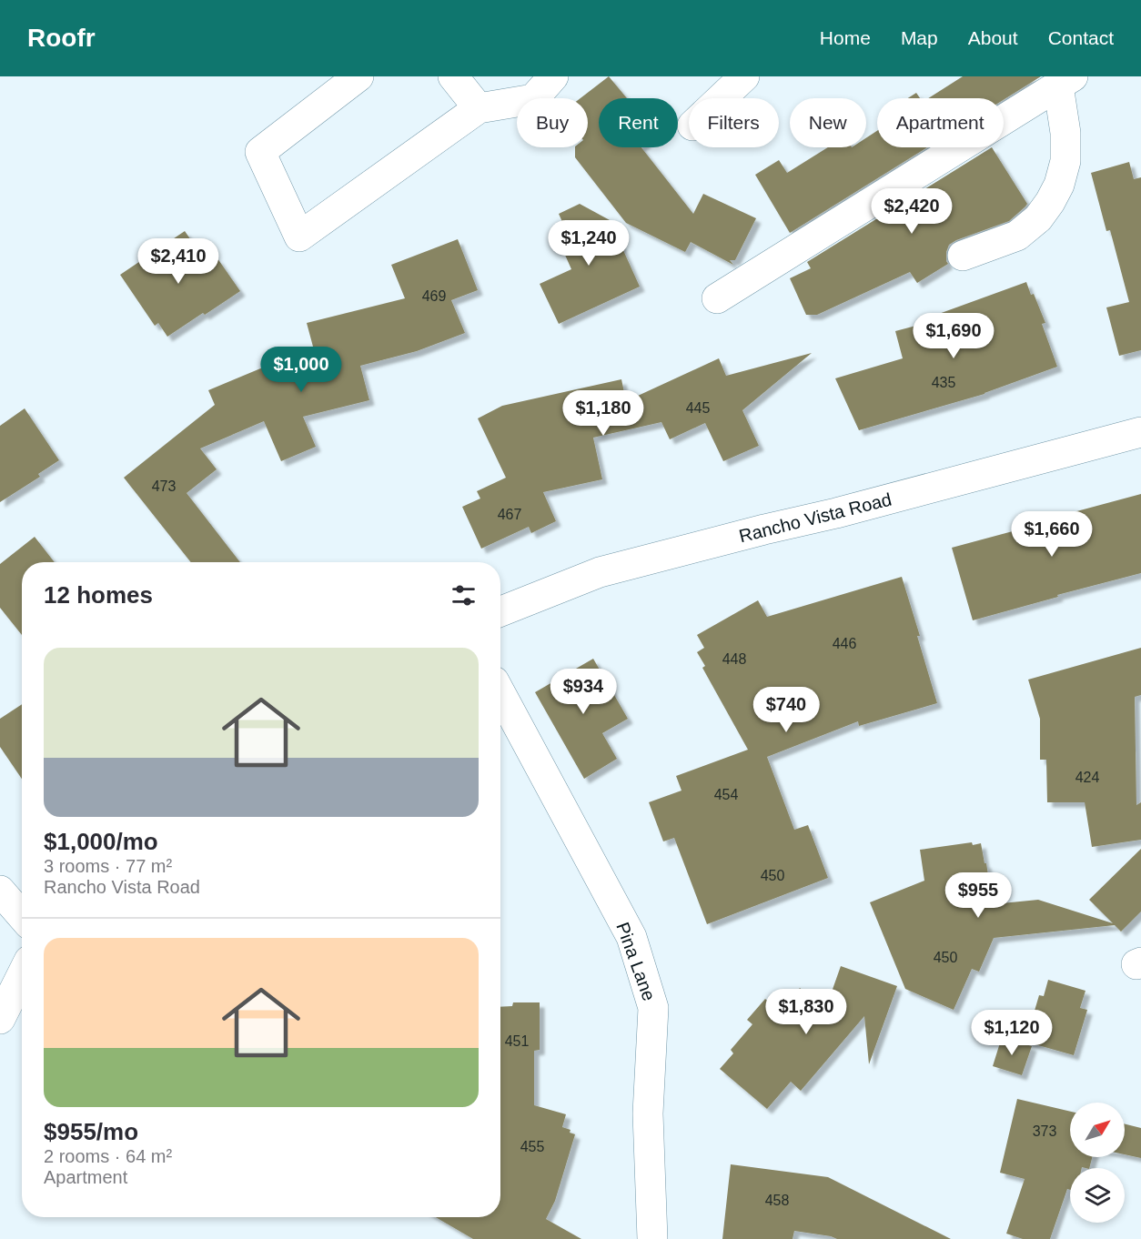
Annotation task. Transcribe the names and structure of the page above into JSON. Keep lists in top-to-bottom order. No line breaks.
{"streets":{"street":["Rancho Vista Road","Pina Lane"]},"house_numbers":["469","435","445","473","467","446","448","424","454","450","450","451","373","455","458"],"north":"top right","page":{"header":"Roofr","nav":["Home","Map","About","Contact"],"chip":["Buy","Rent","Filters","New","Apartment"],"price":["$2,420","$1,240","$2,410","$1,690","$1,000","$1,180","$1,660","$934","$740","$955","$1,830","$1,120"],"heading":"12 homes","list":[{"name":"$1,000/mo","note":"3 rooms · 77 m² · Rancho Vista Road"},{"name":"$955/mo","note":"2 rooms · 64 m² · Apartment"}]}}
